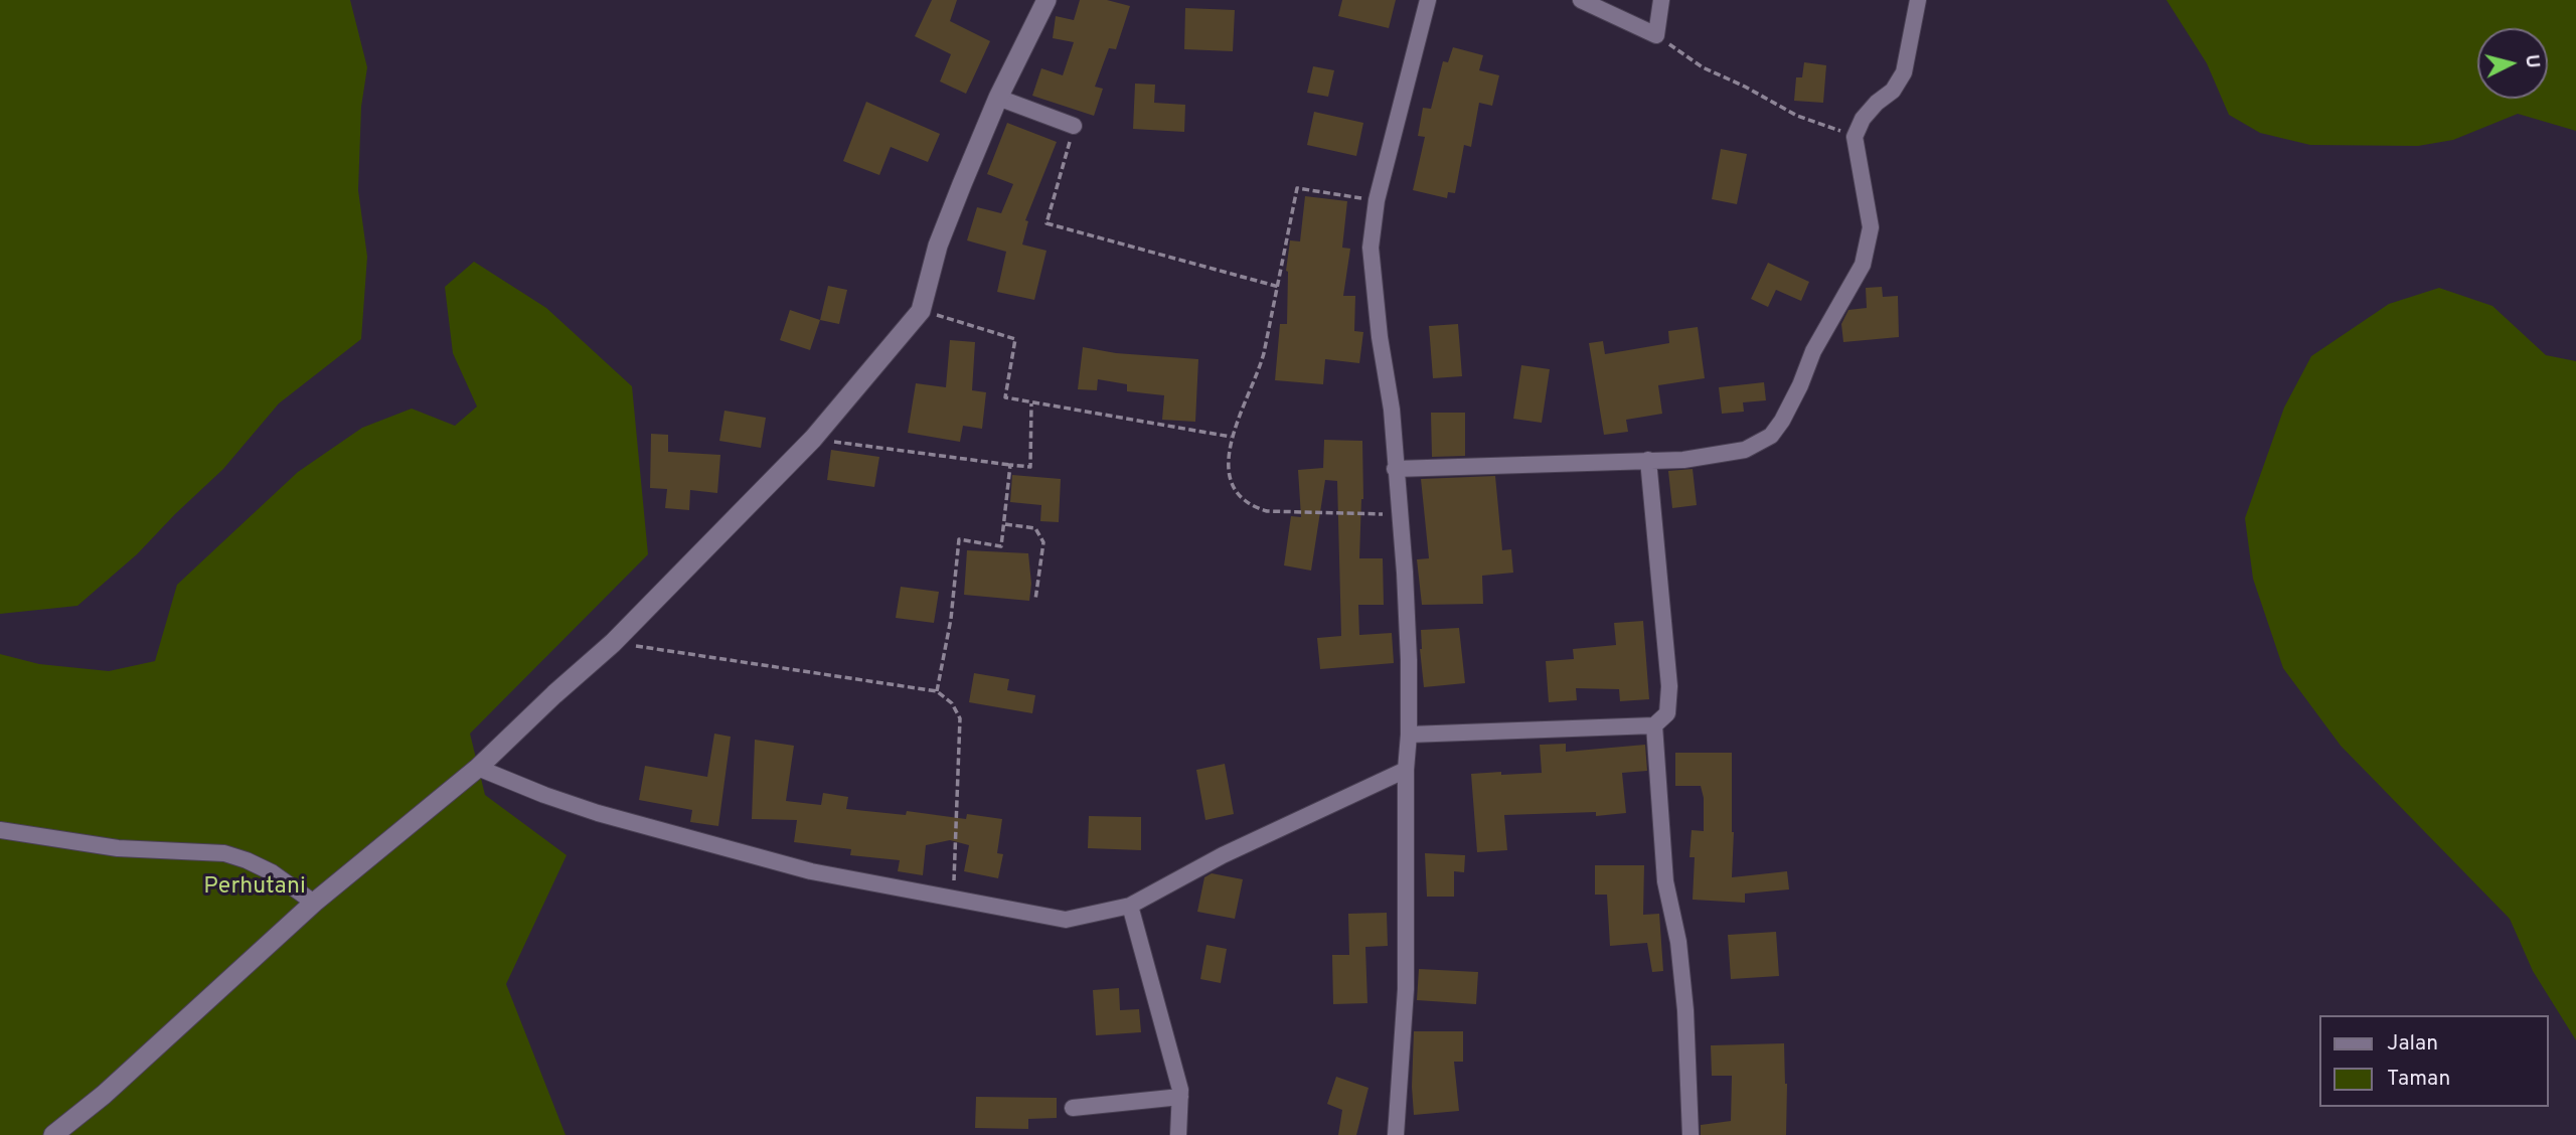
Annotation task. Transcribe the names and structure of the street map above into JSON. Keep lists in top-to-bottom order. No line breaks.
{"parks":["Perhutani"],"legend":["Jalan","Taman"],"north":"right"}
